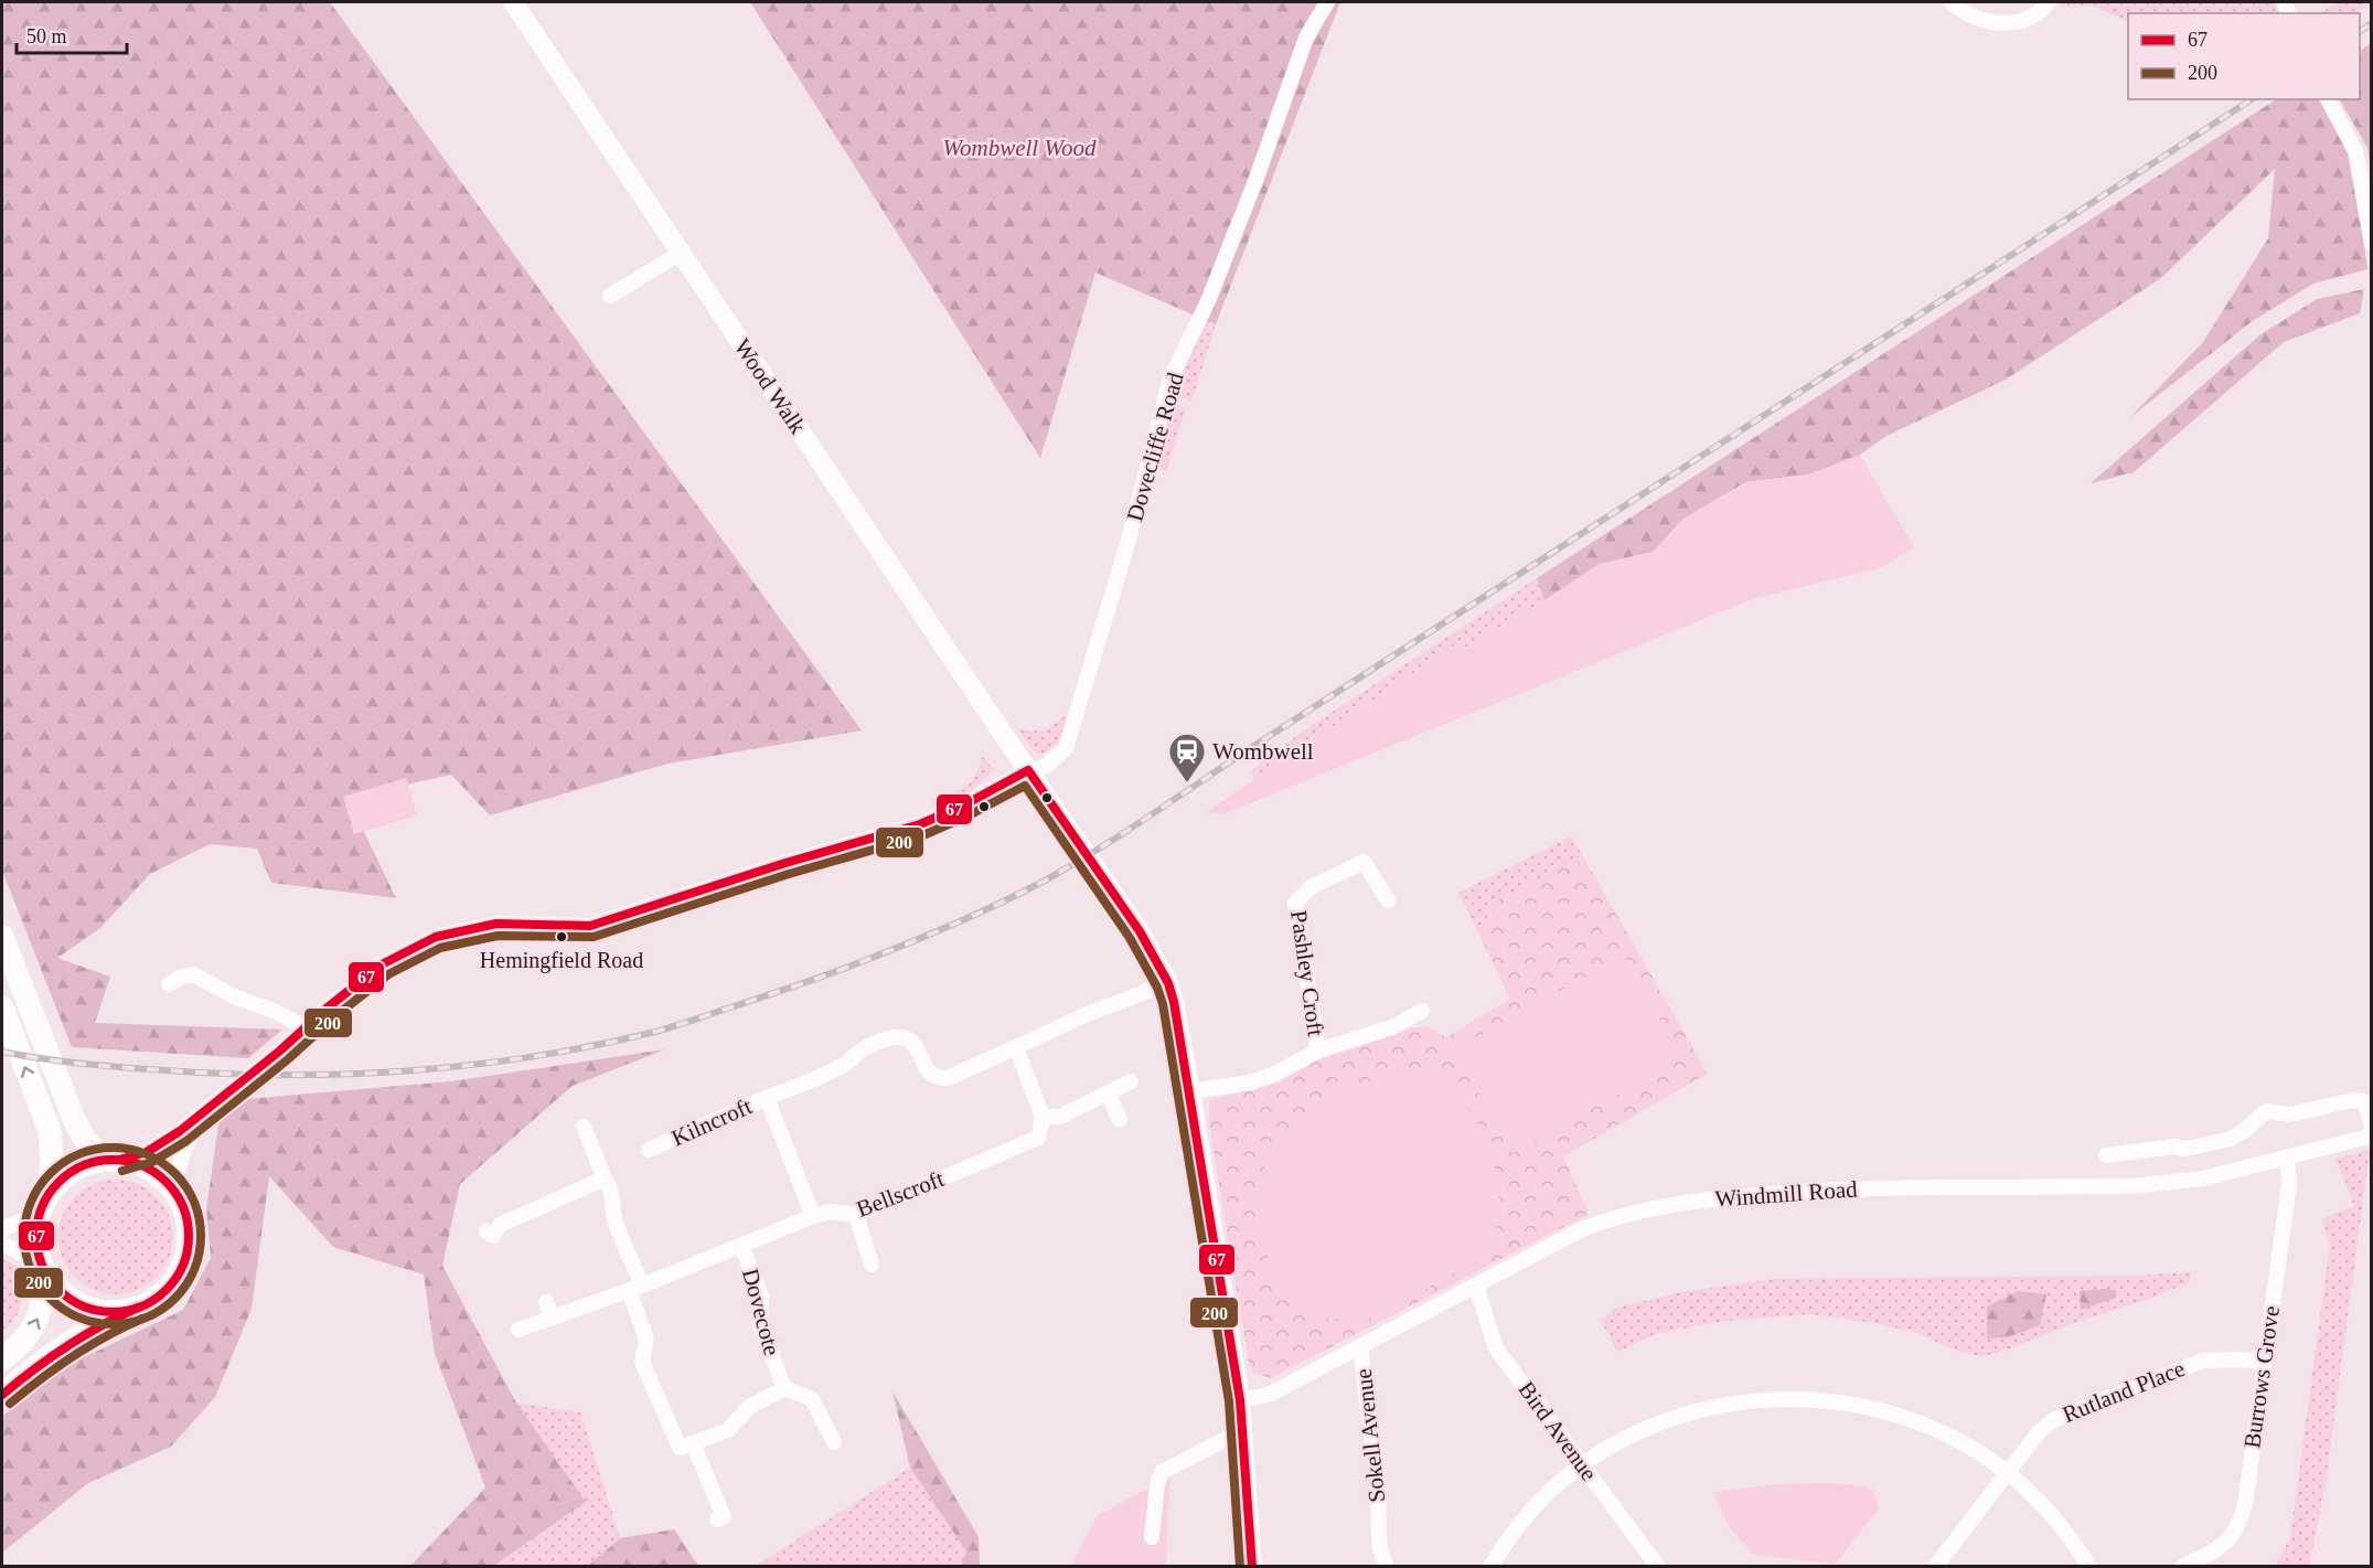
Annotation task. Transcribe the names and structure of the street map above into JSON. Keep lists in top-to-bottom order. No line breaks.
{"streets":{"main road":["Wood Walk"],"street":["Dovecliffe Road","Pashley Croft","Kilncroft","Bellscroft","Windmill Road","Dovecote","Burrows Grove","Rutland Place","Bird Avenue","Sokell Avenue"]},"crossings":[["Wood Walk","Dovecliffe Road"],["Wood Walk","Windmill Road"],["Kilncroft","Bellscroft"],["Bellscroft","Dovecote"],["Windmill Road","Burrows Grove"],["Windmill Road","Bird Avenue"],["Windmill Road","Sokell Avenue"],["Burrows Grove","Rutland Place"]],"parks":["Wombwell Wood"],"places":{"station":["Wombwell"],"other":["Hemingfield Road"]},"lines":["transit line 67","transit line 200"],"legend":["67","200"],"scale_bar":"50 m"}
